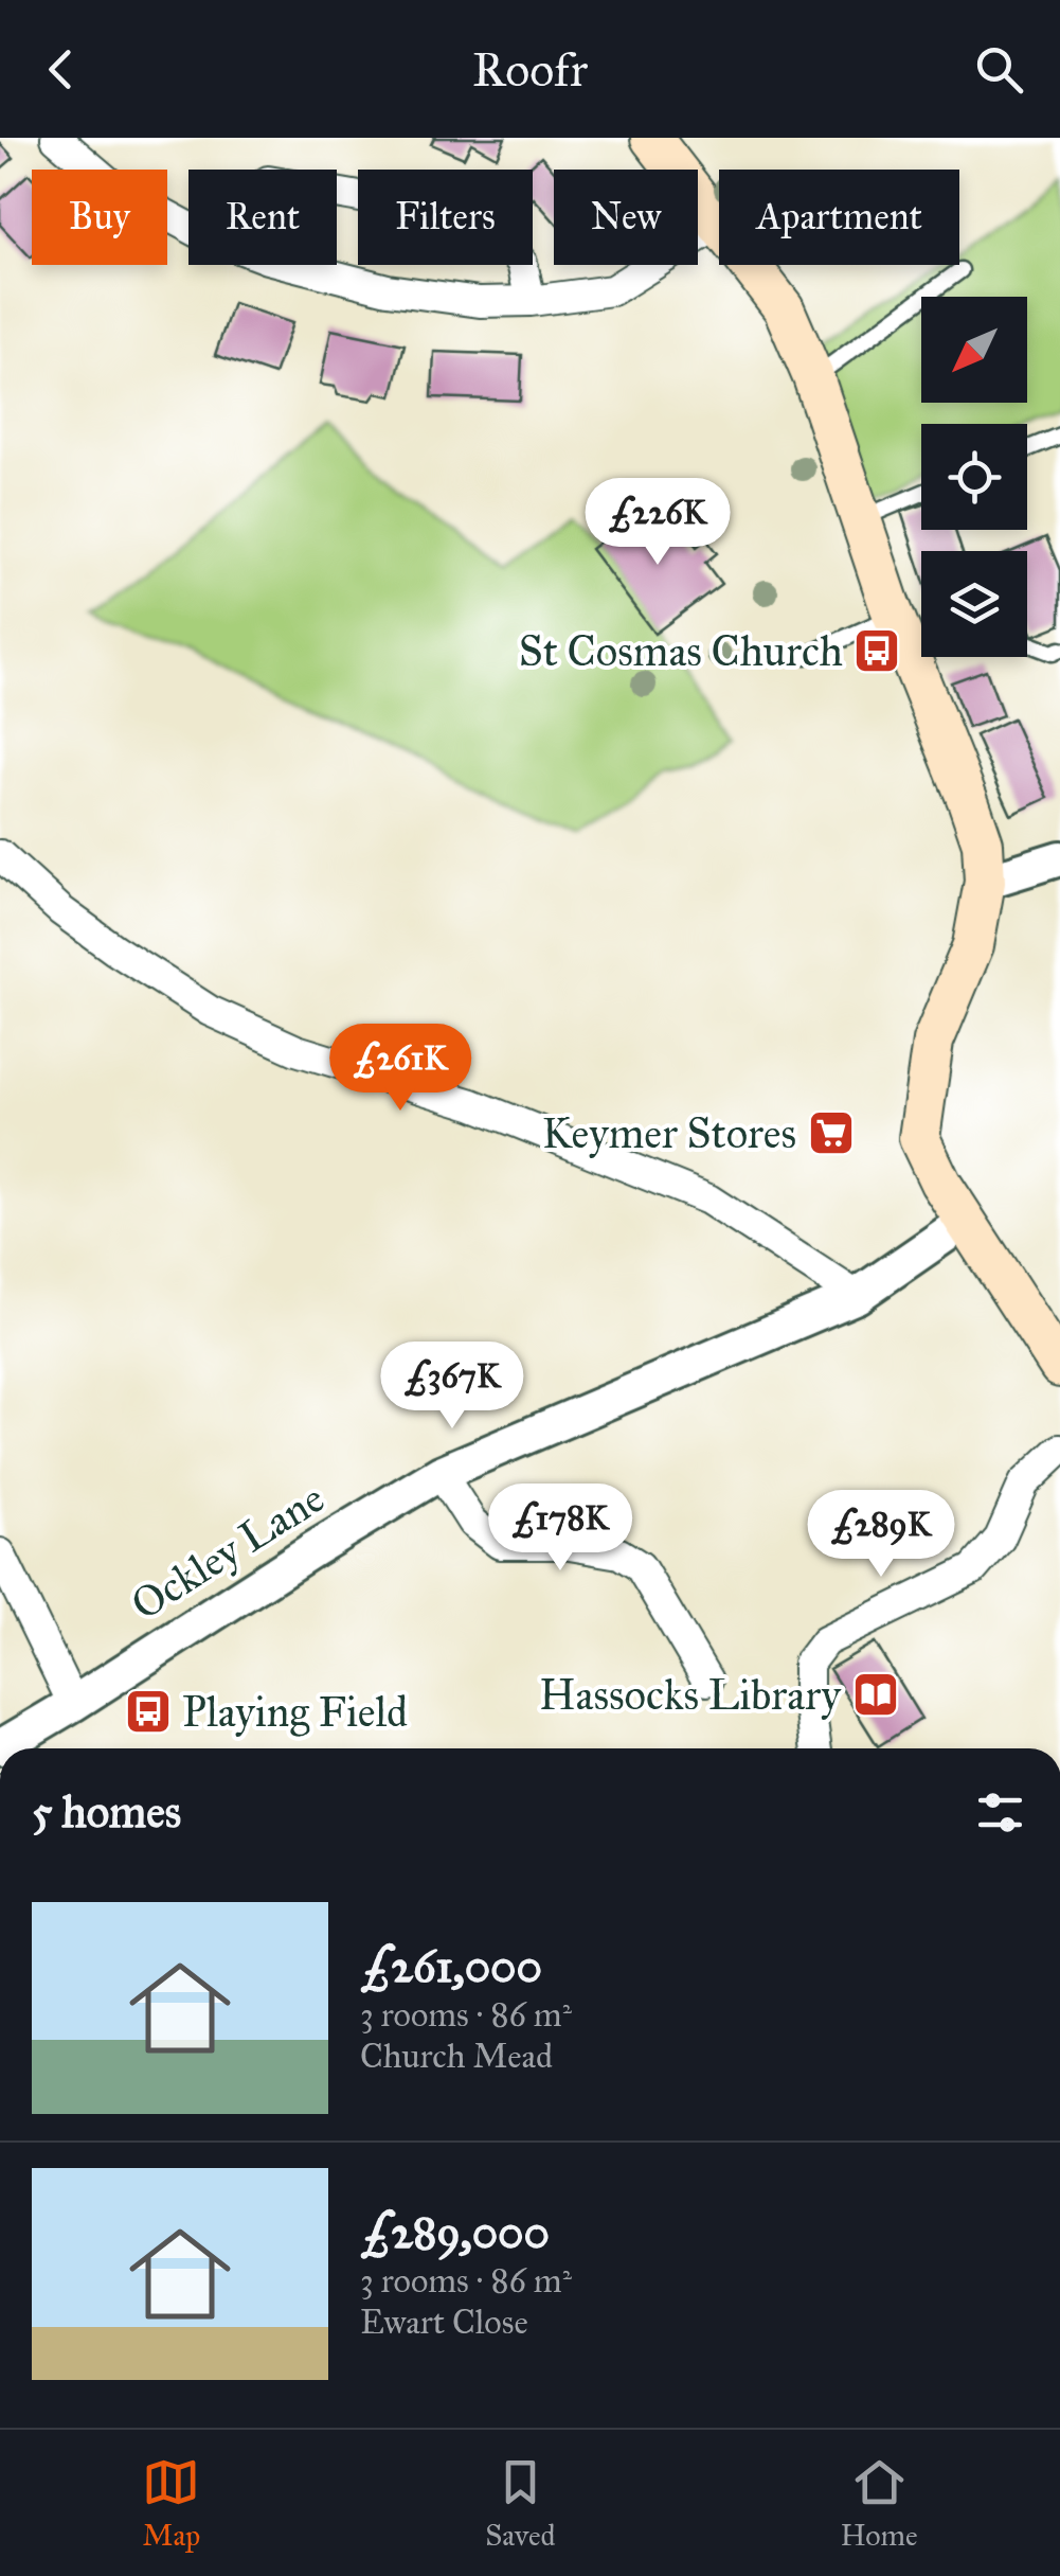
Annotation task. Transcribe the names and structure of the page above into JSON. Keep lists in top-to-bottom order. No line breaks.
{"streets":{"street":["Ockley Lane"]},"places":{"bus stop":["St Cosmas Church","Playing Field"],"supermarket":["Keymer Stores"],"library":["Hassocks Library"]},"north":"bottom left","page":{"header":"Roofr","chip":["Buy","Rent","Filters","New","Apartment"],"price":["£226K","£261K","£367K","£178K","£289K"],"heading":"5 homes","list":[{"name":"£261,000","note":"3 rooms · 86 m² · Church Mead"},{"name":"£289,000","note":"3 rooms · 86 m² · Ewart Close"}],"tabs":["Map","Saved","Home"]}}
